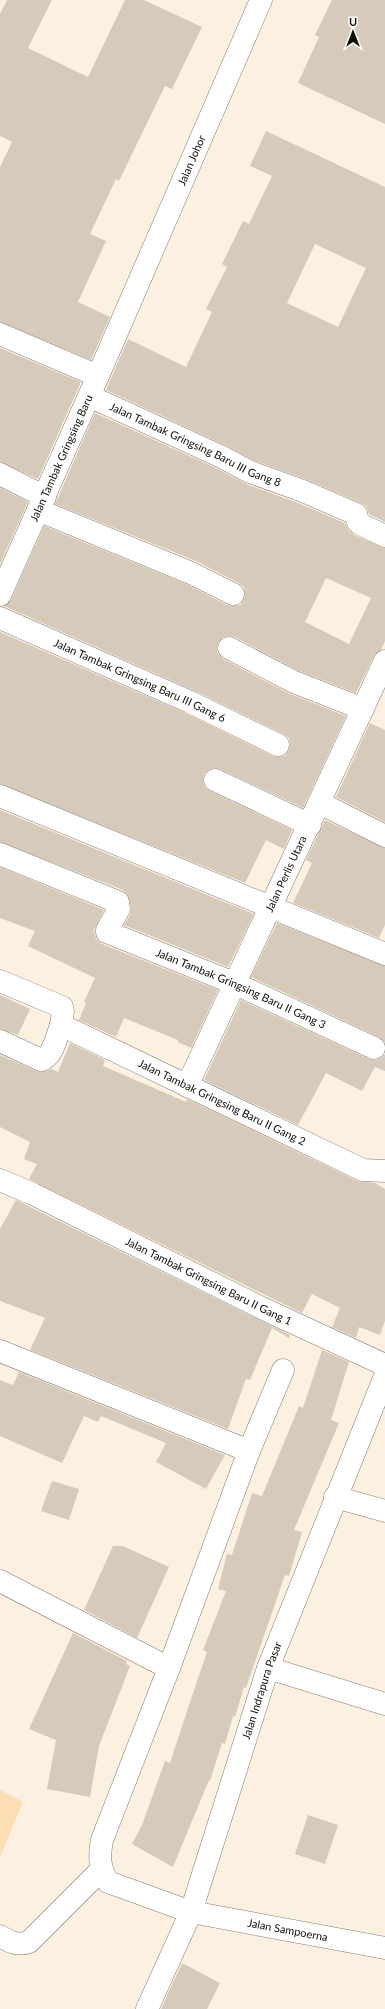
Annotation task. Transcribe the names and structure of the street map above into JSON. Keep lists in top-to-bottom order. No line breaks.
{"streets":{"street":["Jalan Johor","Jalan Tambak Gringsing Baru III Gang 8","Jalan Tambak Gringsing Baru","Jalan Tambak Gringsing Baru III Gang 6","Jalan Perlis Utara","Jalan Tambak Gringsing Baru II Gang 3","Jalan Tambak Gringsing Baru II Gang 2","Jalan Tambak Gringsing Baru II Gang 1","Jalan Indrapura Pasar","Jalan Sampoerna"]},"crossings":[["Jalan Johor","Jalan Tambak Gringsing Baru"],["Jalan Tambak Gringsing Baru III Gang 8","Jalan Tambak Gringsing Baru"],["Jalan Perlis Utara","Jalan Tambak Gringsing Baru II Gang 3"],["Jalan Perlis Utara","Jalan Tambak Gringsing Baru II Gang 2"],["Jalan Indrapura Pasar","Jalan Sampoerna"]],"north":"top"}
